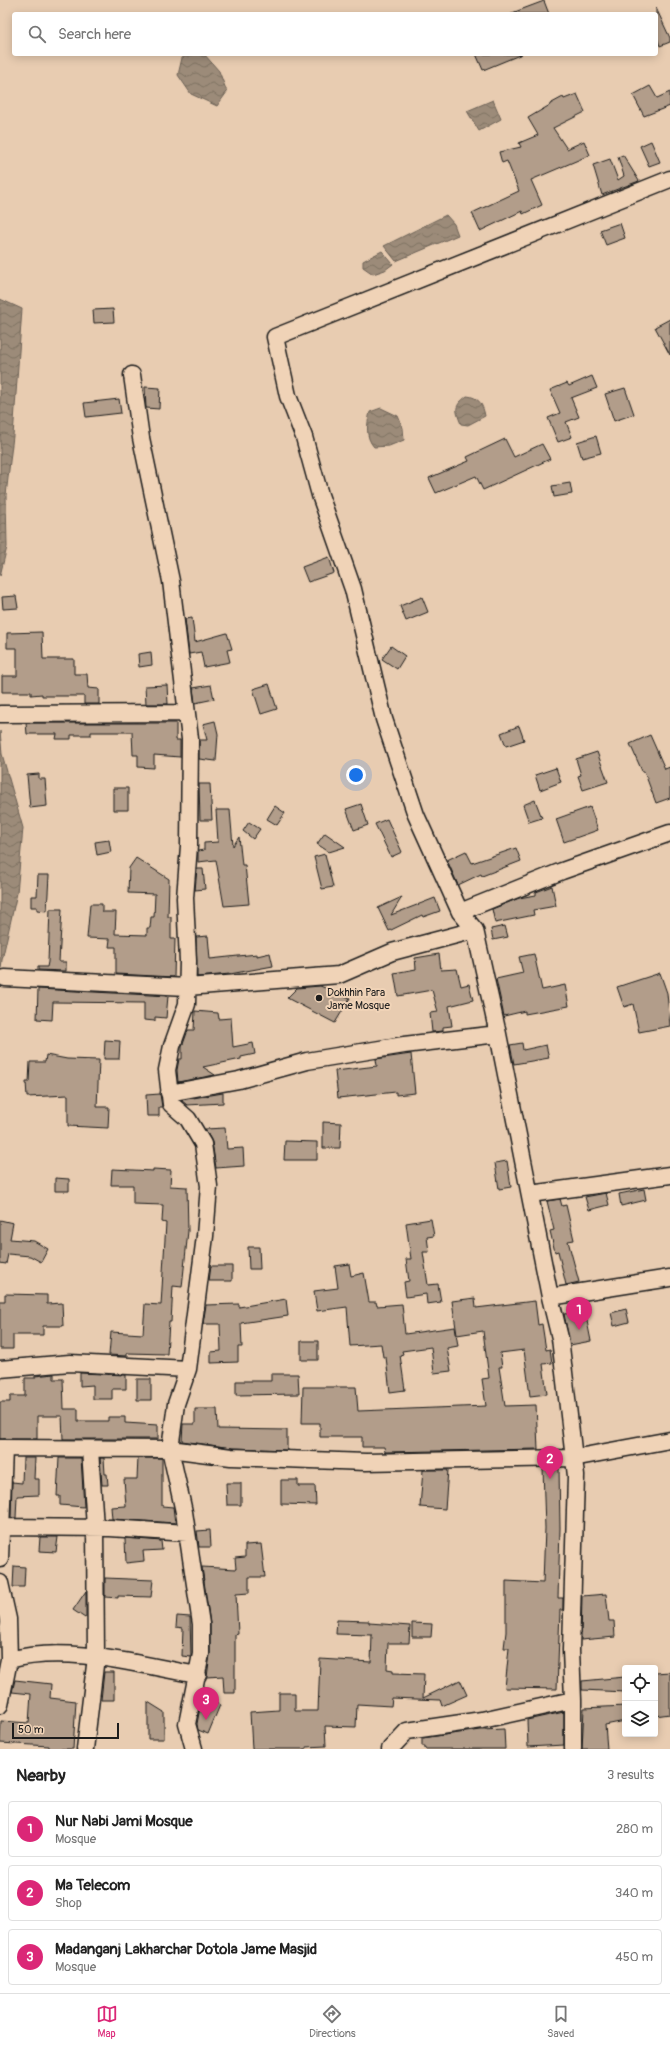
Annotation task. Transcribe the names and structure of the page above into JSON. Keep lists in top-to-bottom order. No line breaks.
{"places":["Dokhhin Para Jame Mosque"],"scale_bar":"50 m","page":{"search":"Search here","pins":["1","2","3"],"scale":"50 m","heading":["Nearby","3 results"],"list":[{"mark":"1","name":"Nur Nabi Jami Mosque","note":"Mosque","value":"280 m"},{"mark":"2","name":"Ma Telecom","note":"Shop","value":"340 m"},{"mark":"3","name":"Madanganj Lakharchar Dotola Jame Masjid","note":"Mosque","value":"450 m"}],"nav":["Map","Directions","Saved"]}}
